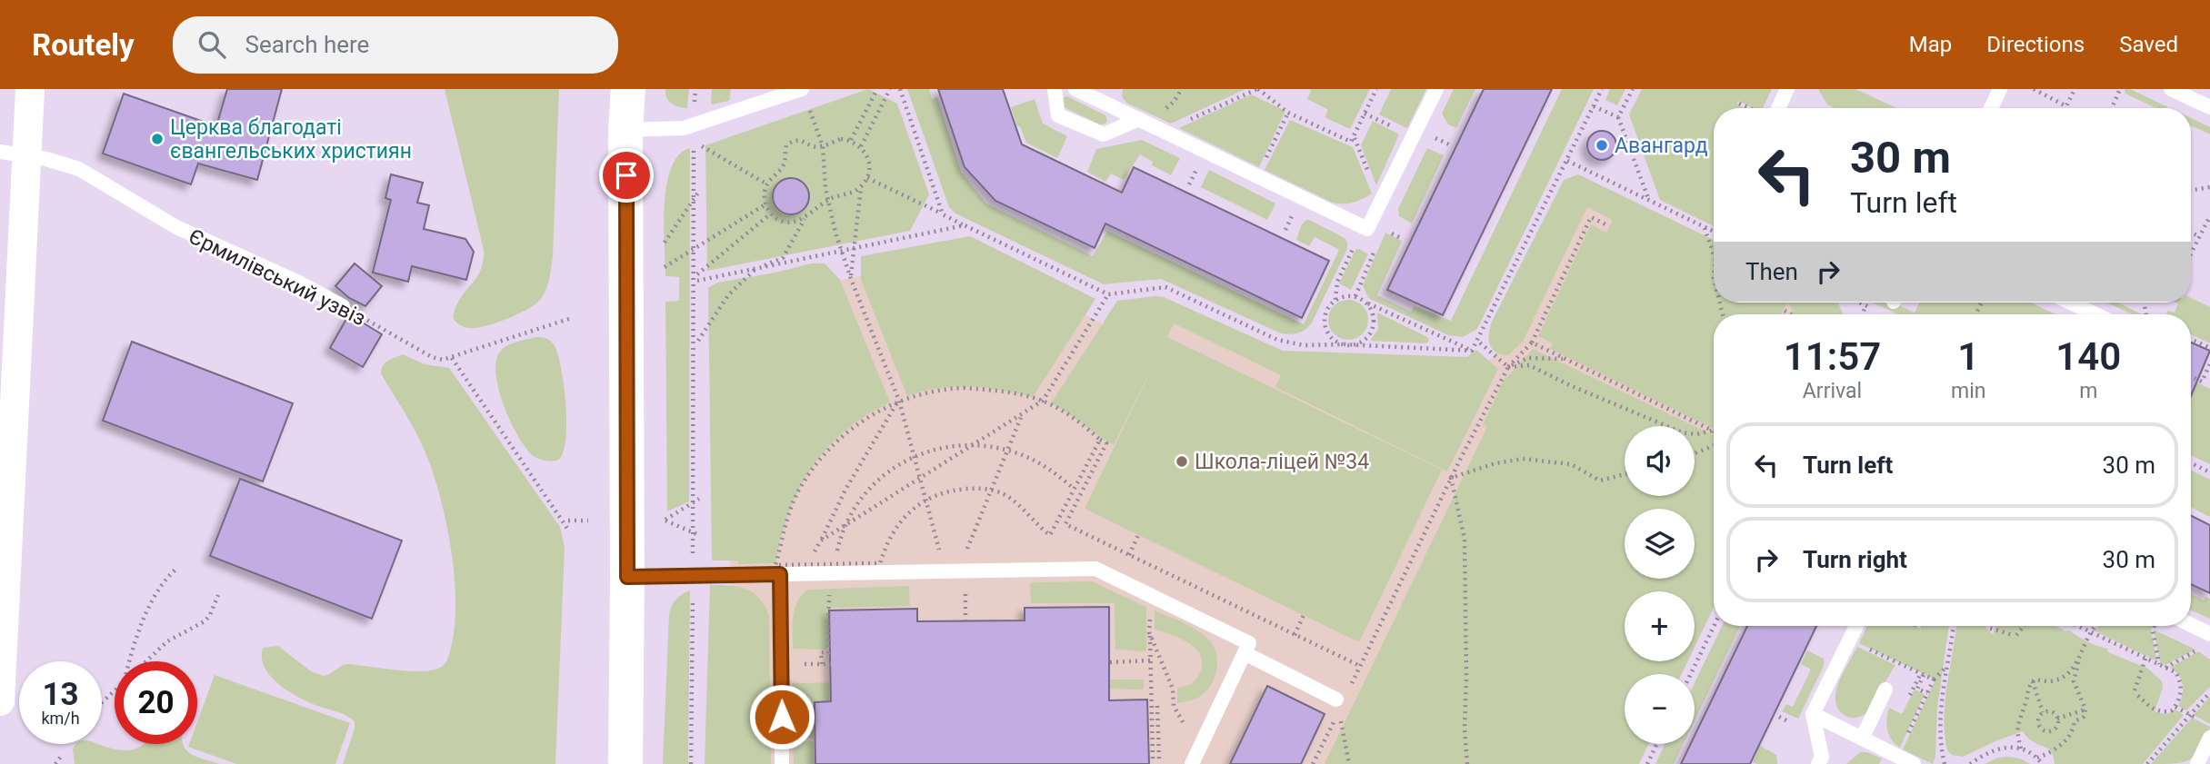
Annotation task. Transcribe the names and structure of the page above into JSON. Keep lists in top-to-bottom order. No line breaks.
{"streets":{"lane":["Єрмилівський узвіз"]},"places":["Церква благодаті євангельських християн","Авангард","Школа-ліцей №34"],"page":{"header":"Routely","search":"Search here","nav":["Map","Directions","Saved"],"turn":["30 m","Turn left"],"then":"Then","eta":["11:57","Arrival","1","min","140","m"],"list":[{"name":"Turn left","value":"30 m"},{"name":"Turn right","value":"30 m"}],"map_buttons":["+","−"],"speed":"13 km/h","limit":"20"}}
